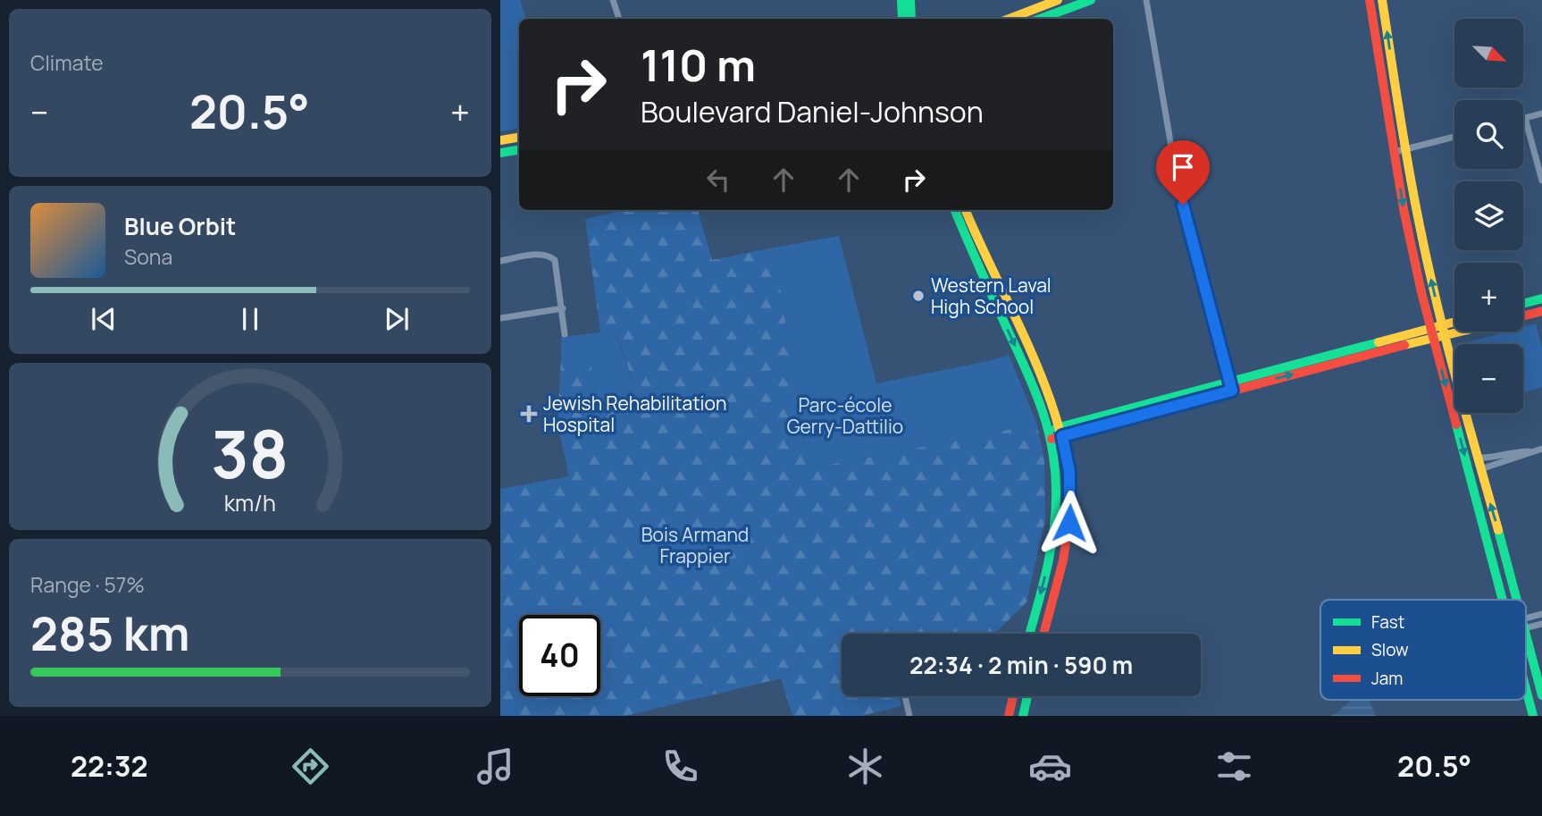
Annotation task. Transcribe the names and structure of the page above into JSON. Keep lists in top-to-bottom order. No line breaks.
{"parks":["Parc-école Gerry-Dattilio","Bois Armand Frappier"],"places":{"other":["Western Laval High School"],"health":["Jewish Rehabilitation Hospital"]},"legend":["Fast","Slow","Jam"],"north":"bottom right","page":{"tile":["Climate",["Range · 57%","285 km"]],"map_buttons":["+","−"],"turn":["110 m","Boulevard Daniel-Johnson"],"heat":["−","20.5°","+"],"song":["Blue Orbit","Sona"],"limit":"40","trip":"22:34 · 2 min · 590 m","tabs":["22:32","20.5°"],"gauge":["38","km/h"]}}
